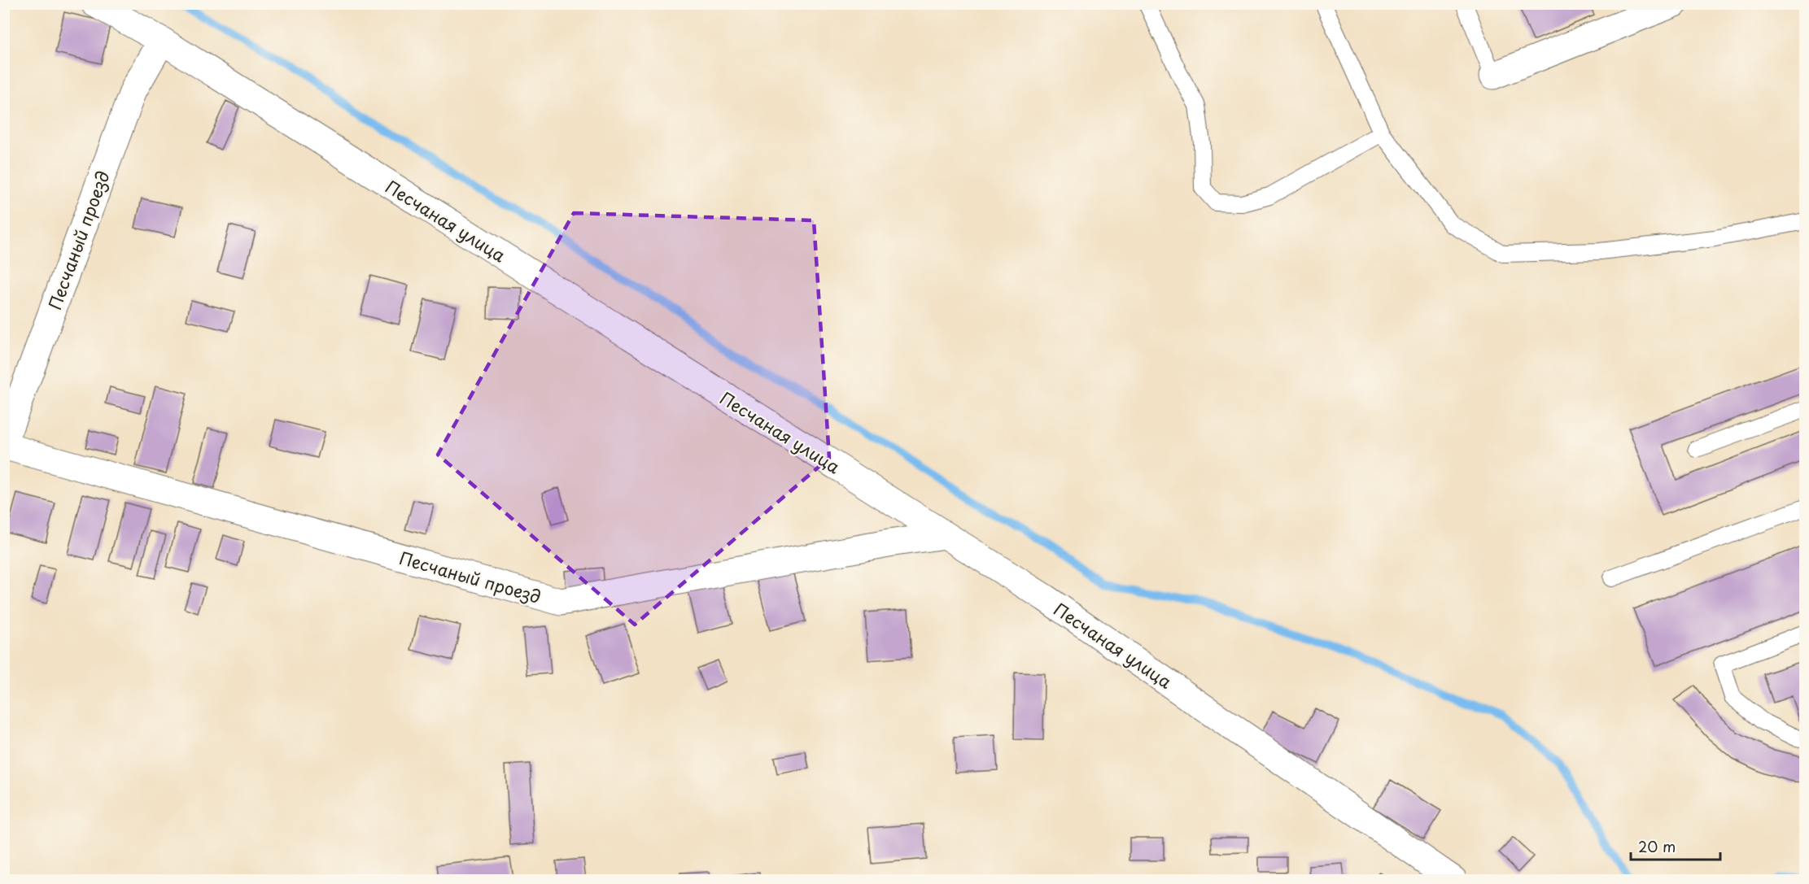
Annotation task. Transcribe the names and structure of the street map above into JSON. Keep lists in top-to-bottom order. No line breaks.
{"streets":{"street":["Песчаная улица","Песчаный проезд"]},"crossings":[["Песчаная улица","Песчаный проезд"]],"scale_bar":"20 m"}
